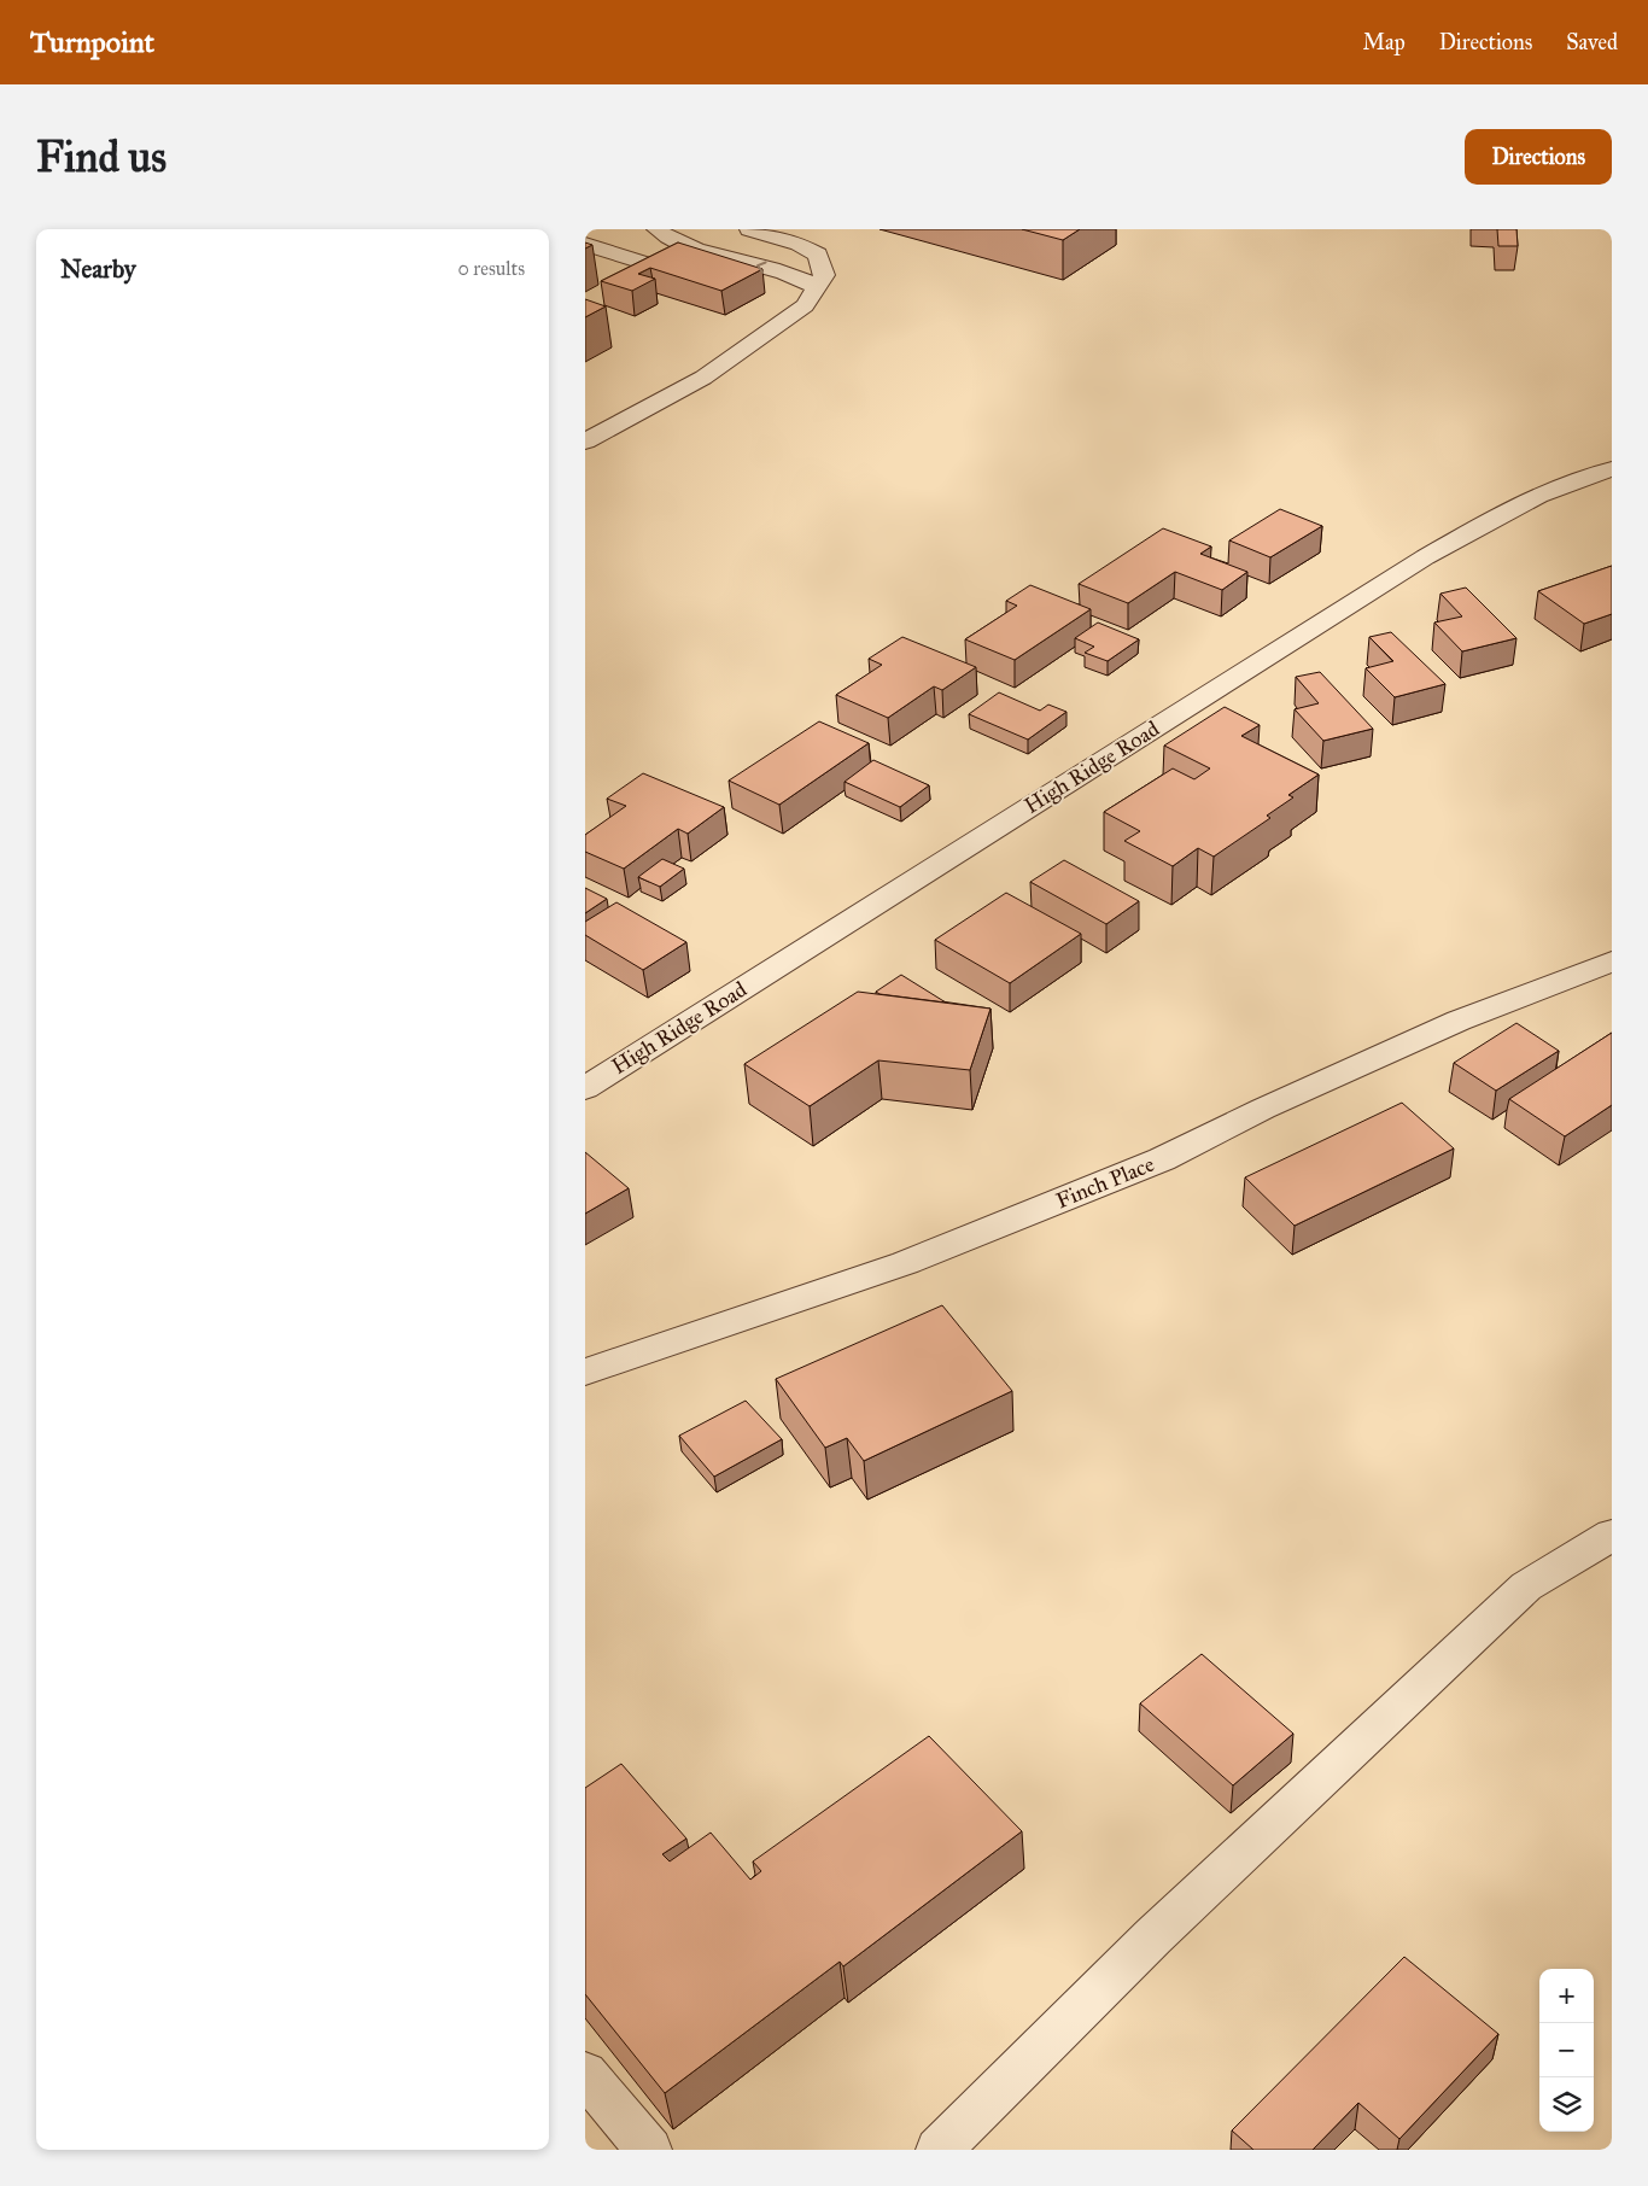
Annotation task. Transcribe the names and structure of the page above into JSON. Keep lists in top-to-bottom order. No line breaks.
{"streets":{"street":["High Ridge Road","Finch Place"]},"page":{"header":"Turnpoint","nav":["Map","Directions","Saved"],"buttons":"Directions","title":"Find us","heading":["Nearby","0 results"],"map_buttons":["+","−"]}}
